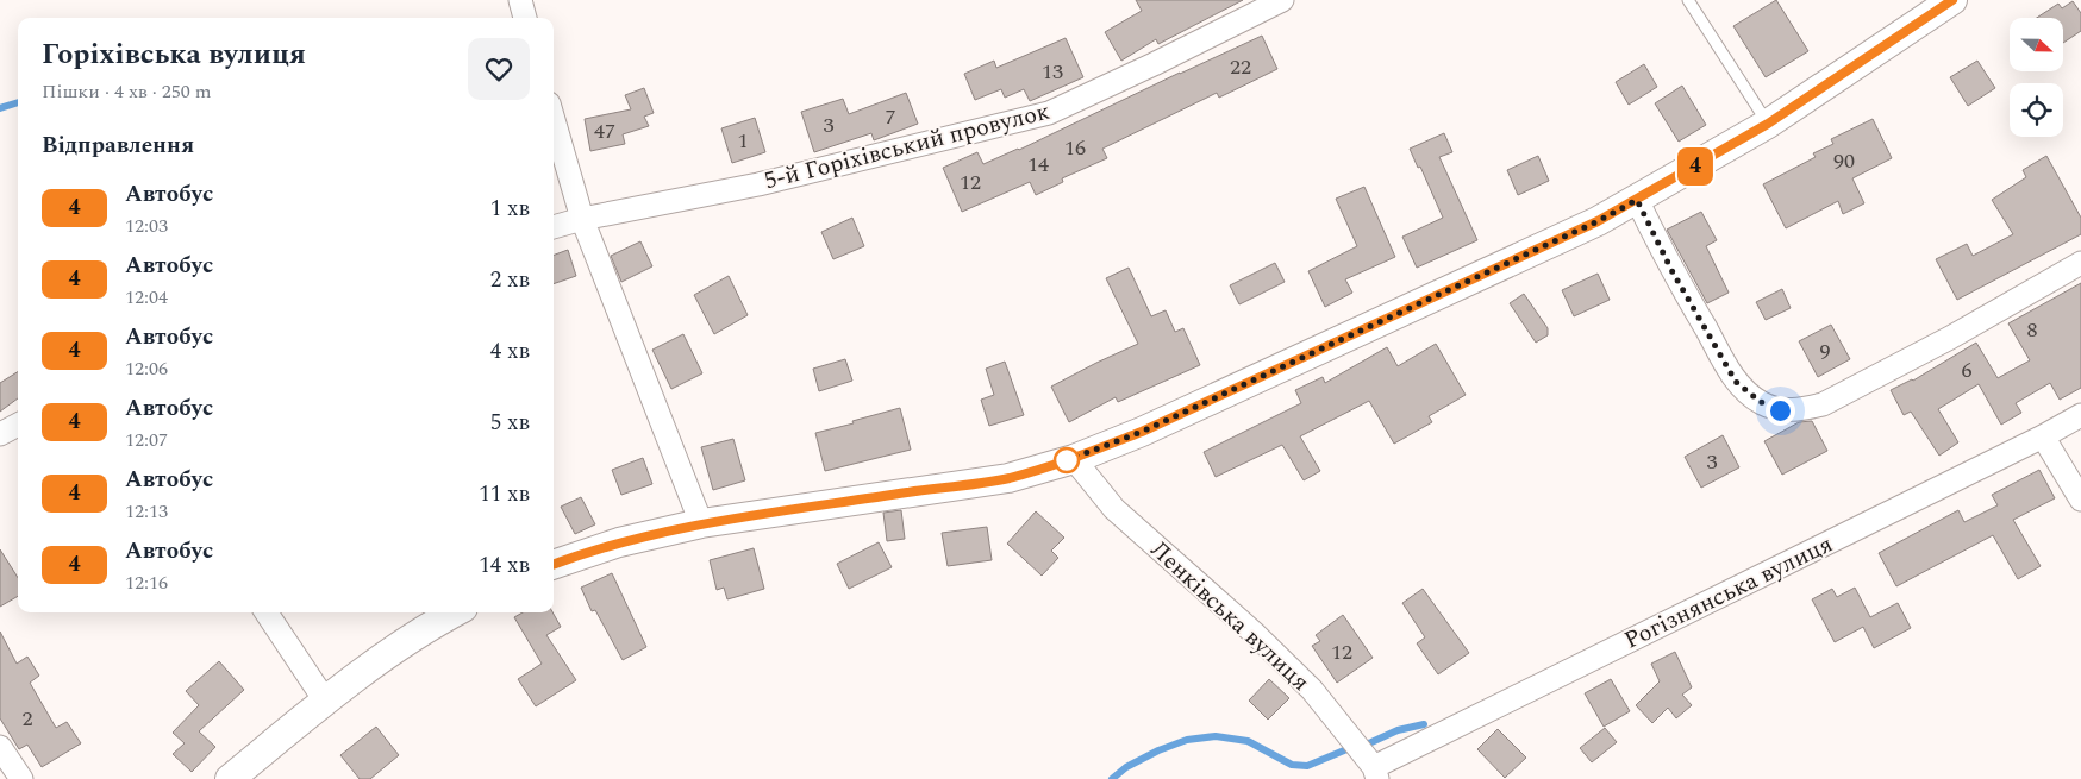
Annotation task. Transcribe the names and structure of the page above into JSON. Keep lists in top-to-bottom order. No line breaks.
{"streets":{"street":["5-й Горіхівський провулок","Рогізнянська вулиця","Ленківська вулиця"]},"crossings":[["Рогізнянська вулиця","Ленківська вулиця"]],"lines":["bus line 4"],"house_numbers":["22","13","7","3","47","1","16","90","14","12","8","9","6","3","12","2"],"north":"right","page":{"on_map":"4","heading":[["Горіхівська вулиця","Пішки · 4 хв · 250 m"],"Відправлення"],"list":[{"mark":"4","name":"Автобус","note":"12:03","value":"1 хв"},{"mark":"4","name":"Автобус","note":"12:04","value":"2 хв"},{"mark":"4","name":"Автобус","note":"12:06","value":"4 хв"},{"mark":"4","name":"Автобус","note":"12:07","value":"5 хв"},{"mark":"4","name":"Автобус","note":"12:13","value":"11 хв"},{"mark":"4","name":"Автобус","note":"12:16","value":"14 хв"}]}}
